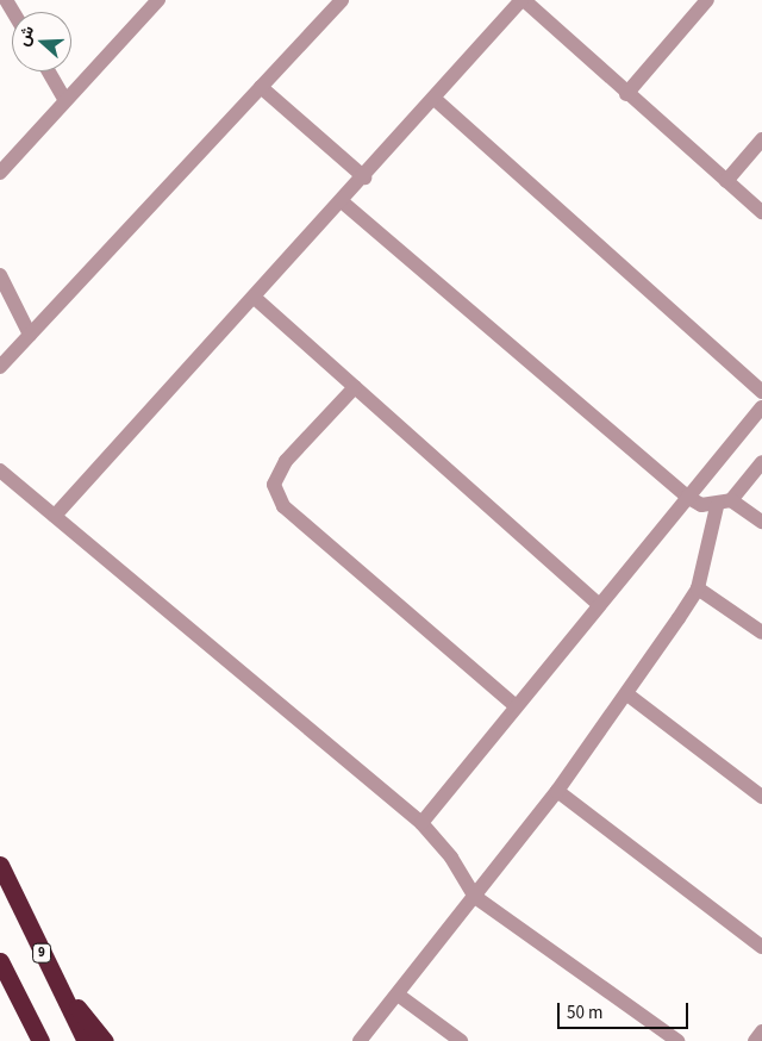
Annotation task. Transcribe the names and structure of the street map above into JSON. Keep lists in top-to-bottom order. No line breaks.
{"streets":{"highway":["9"]},"scale_bar":"50 m","north":"left"}
